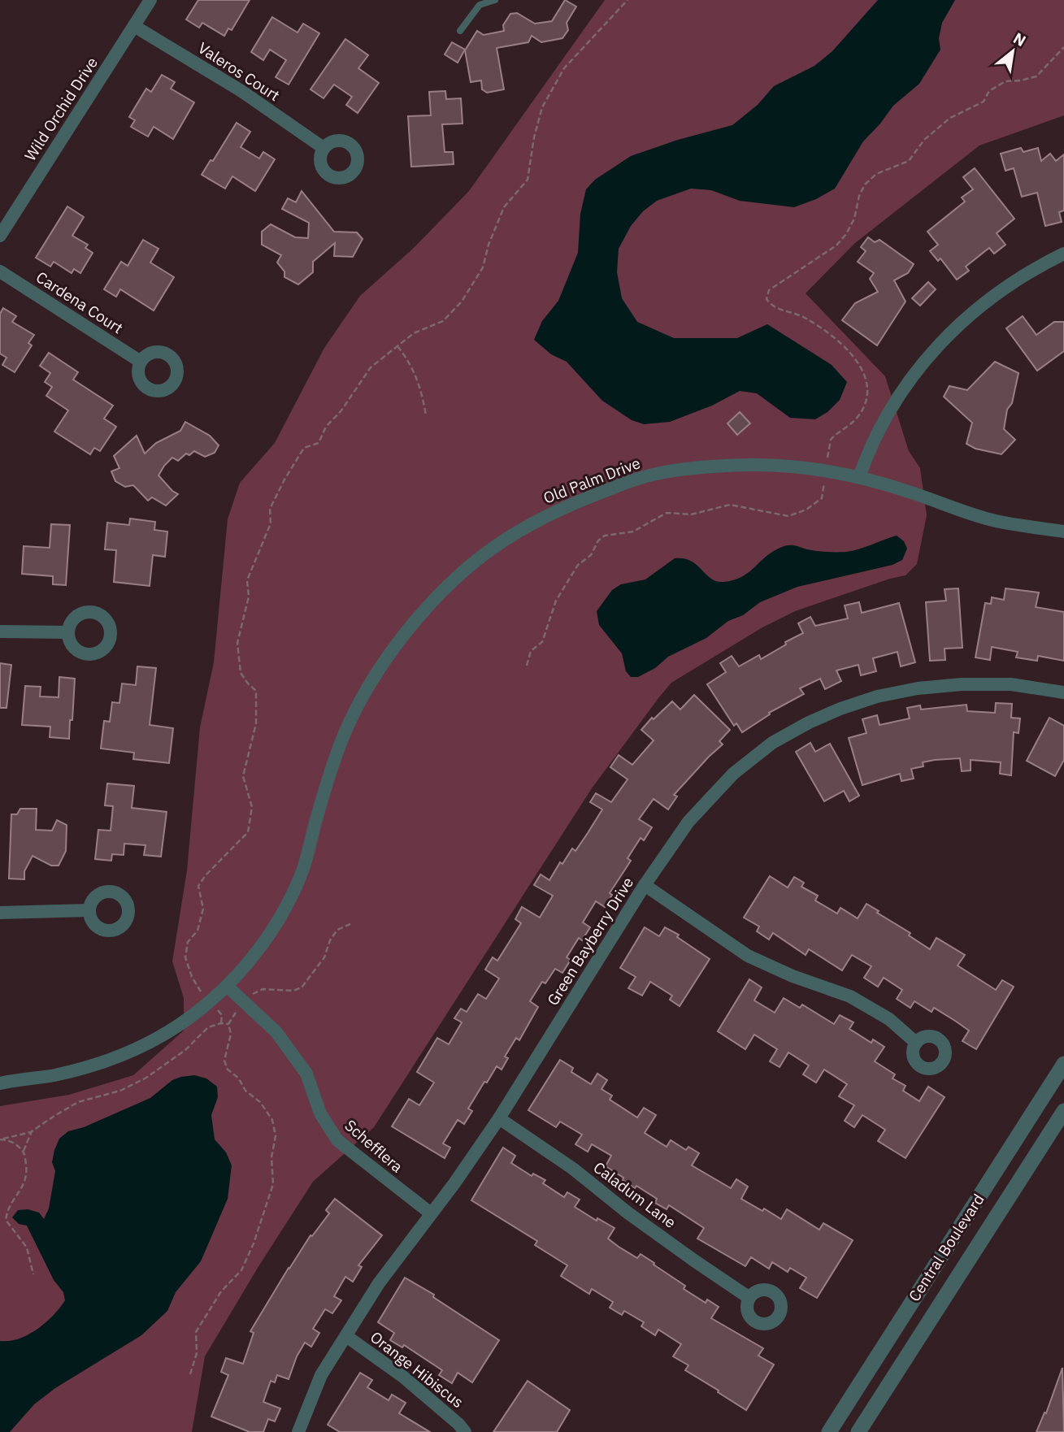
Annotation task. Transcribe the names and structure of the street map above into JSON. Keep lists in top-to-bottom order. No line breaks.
{"streets":{"street":["Valeros Court","Wild Orchid Drive","Cardena Court","Old Palm Drive","Green Bayberry Drive","Schefflera","Caladum Lane","Central Boulevard","Orange Hibiscus"]},"crossings":[["Valeros Court","Wild Orchid Drive"],["Old Palm Drive","Schefflera"],["Green Bayberry Drive","Schefflera"],["Green Bayberry Drive","Caladum Lane"],["Green Bayberry Drive","Orange Hibiscus"]],"north":"top right"}
